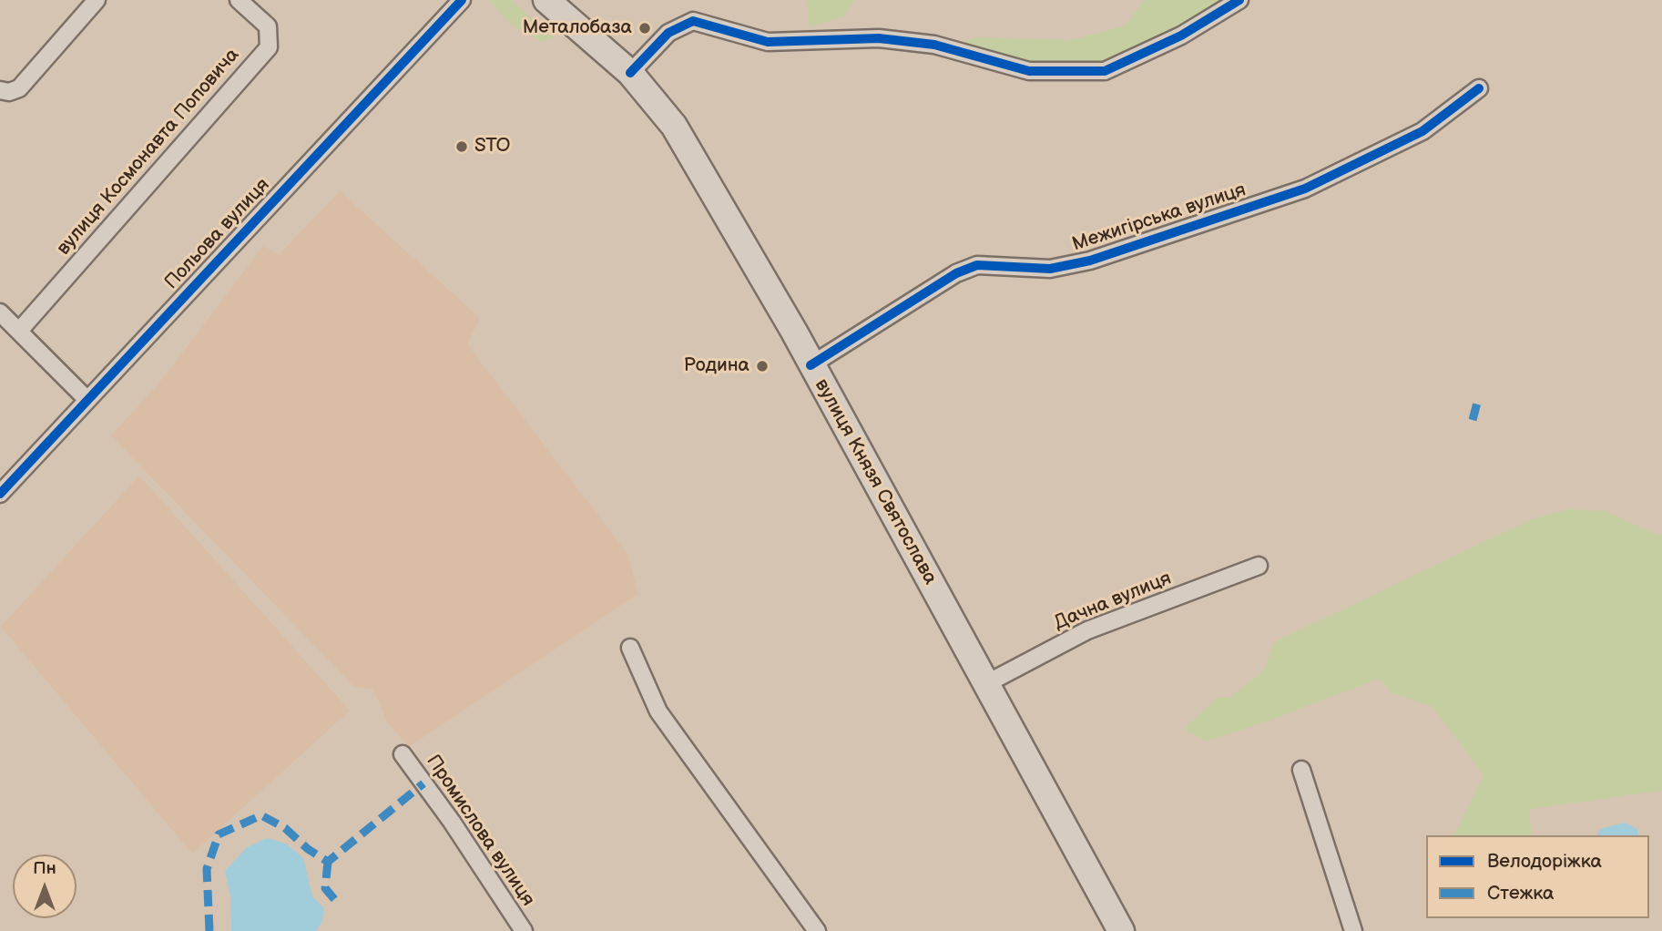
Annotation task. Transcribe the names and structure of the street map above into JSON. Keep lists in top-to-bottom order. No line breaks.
{"streets":{"main road":["вулиця Князя Святослава"],"street":["вулиця Космонавта Поповича","Межигірська вулиця","Польова вулиця","Дачна вулиця","Промислова вулиця"]},"crossings":[["Межигірська вулиця","вулиця Князя Святослава"],["вулиця Князя Святослава","Дачна вулиця"]],"places":["Металобаза","STO","Родина"],"legend":["Велодоріжка","Стежка"],"north":"top"}
